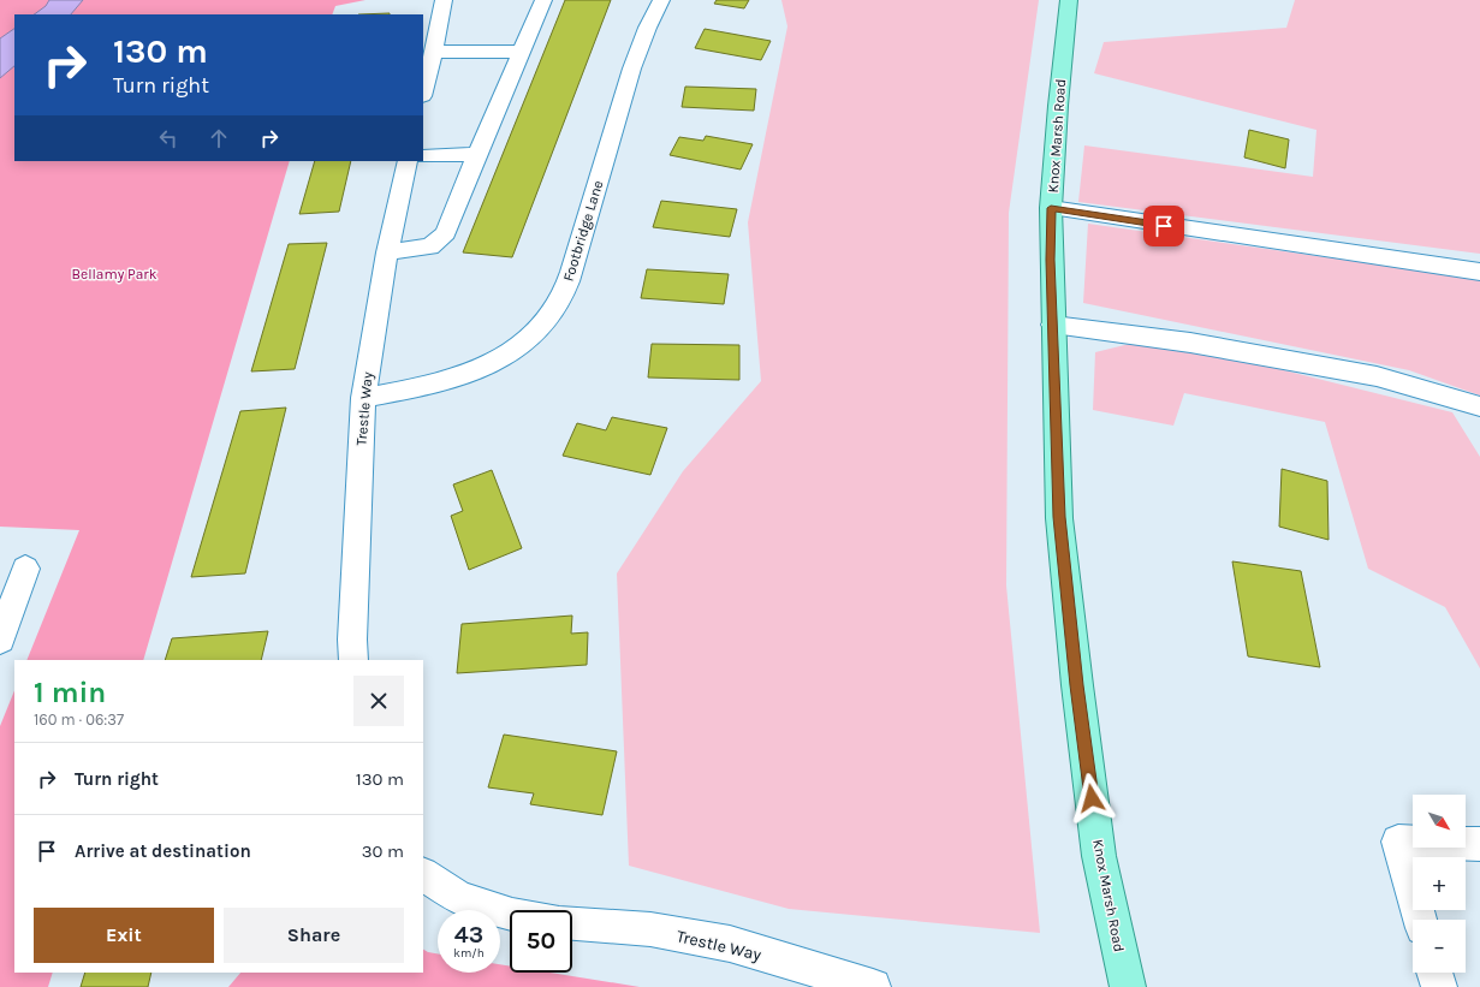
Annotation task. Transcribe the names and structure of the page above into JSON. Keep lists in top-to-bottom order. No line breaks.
{"streets":{"main road":["Knox Marsh Road"],"street":["Footbridge Lane","Trestle Way"]},"crossings":[["Footbridge Lane","Trestle Way"]],"parks":["Bellamy Park"],"north":"bottom right","page":{"turn":["130 m","Turn right"],"heading":["1 min","160 m · 06:37"],"list":[{"name":"Turn right","value":"130 m"},{"name":"Arrive at destination","value":"30 m"}],"map_buttons":["+","−"],"buttons":["Exit","Share"],"speed":"43 km/h","limit":"50"}}
